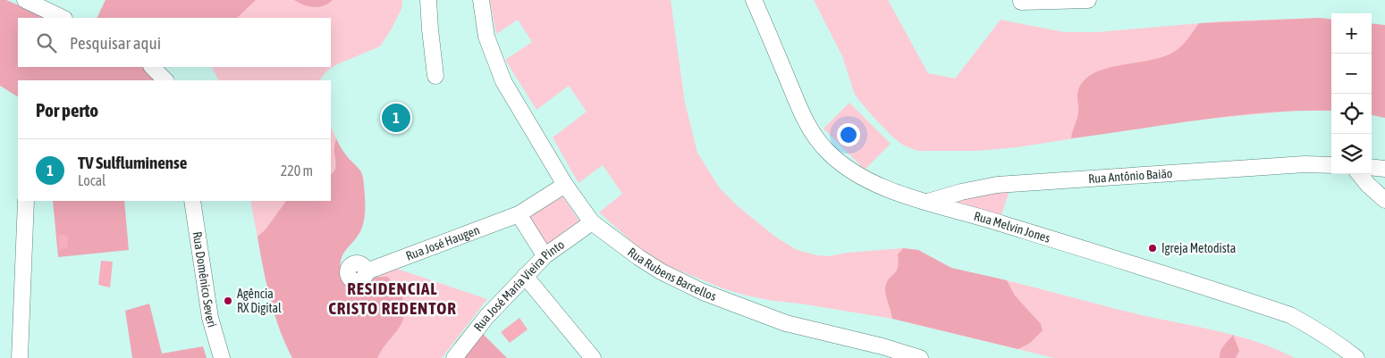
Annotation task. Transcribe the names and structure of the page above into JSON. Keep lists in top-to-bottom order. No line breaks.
{"streets":{"street":["Rua Antônio Baião","Rua Melvin Jones","Rua José Haugen","Rua Rubens Barcellos","Rua Domênico Severi","Rua José Maria Vieira Pinto"]},"crossings":[["Rua Antônio Baião","Rua Melvin Jones"],["Rua José Haugen","Rua Rubens Barcellos"],["Rua Rubens Barcellos","Rua José Maria Vieira Pinto"]],"districts":["RESIDENCIAL CRISTO REDENTOR"],"places":["Igreja Metodista","Agência RX Digital"],"page":{"map_buttons":["+","−"],"search":"Pesquisar aqui","heading":"Por perto","pins":"1","list":[{"mark":"1","name":"TV Sulfluminense","note":"Local","value":"220 m"}]}}
